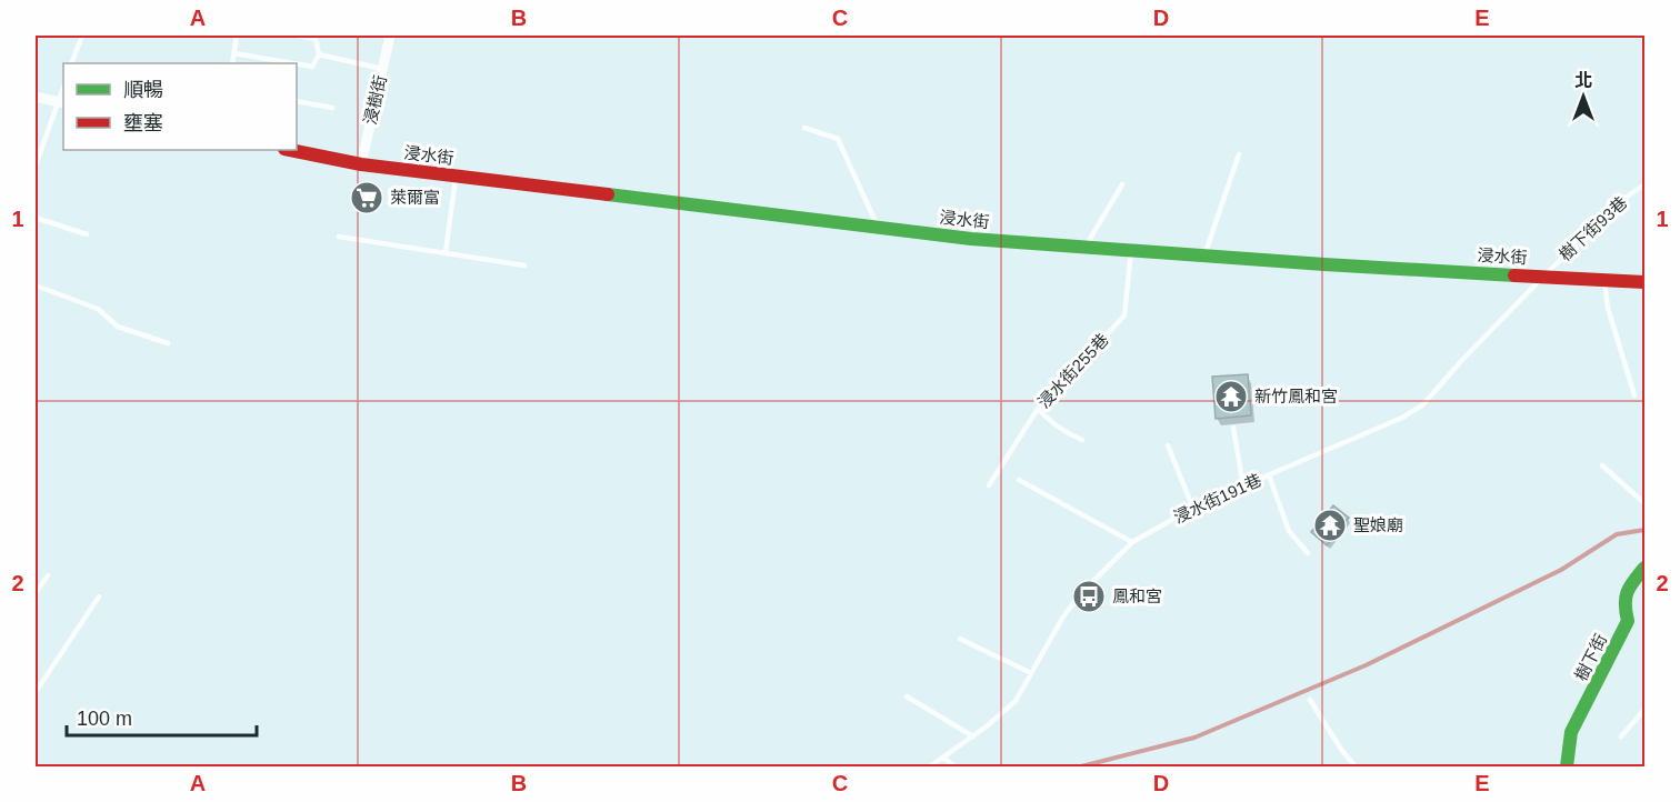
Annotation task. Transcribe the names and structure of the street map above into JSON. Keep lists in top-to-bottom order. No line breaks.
{"streets":{"street":["浸樹街","浸水街","樹下街"],"lane":["樹下街93巷","浸水街255巷","浸水街191巷"]},"crossings":[["浸樹街","浸水街"],["浸水街","樹下街93巷"],["浸水街","浸水街255巷"],["浸水街","浸水街191巷"],["樹下街93巷","浸水街191巷"]],"places":{"supermarket":["萊爾富"],"temple":["新竹鳳和宮","聖娘廟"],"bus stop":["鳳和宮"]},"legend":["順暢","壅塞"],"scale_bar":"100 m","north":"top","grid":{"columns":["A","B","C","D","E"],"rows":["1","2"]}}
